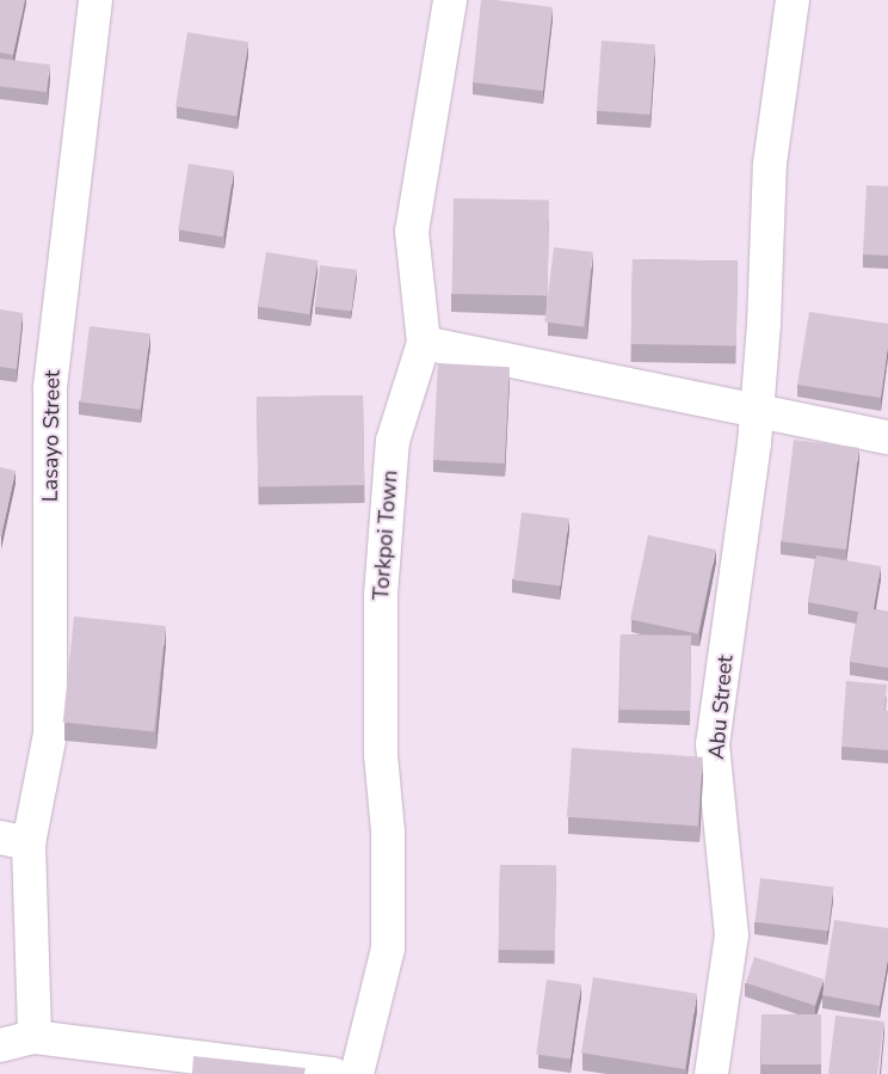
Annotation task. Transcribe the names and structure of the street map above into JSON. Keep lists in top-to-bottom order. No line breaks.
{"streets":{"street":["Lasayo Street","Torkpoi Town","Abu Street"]}}
